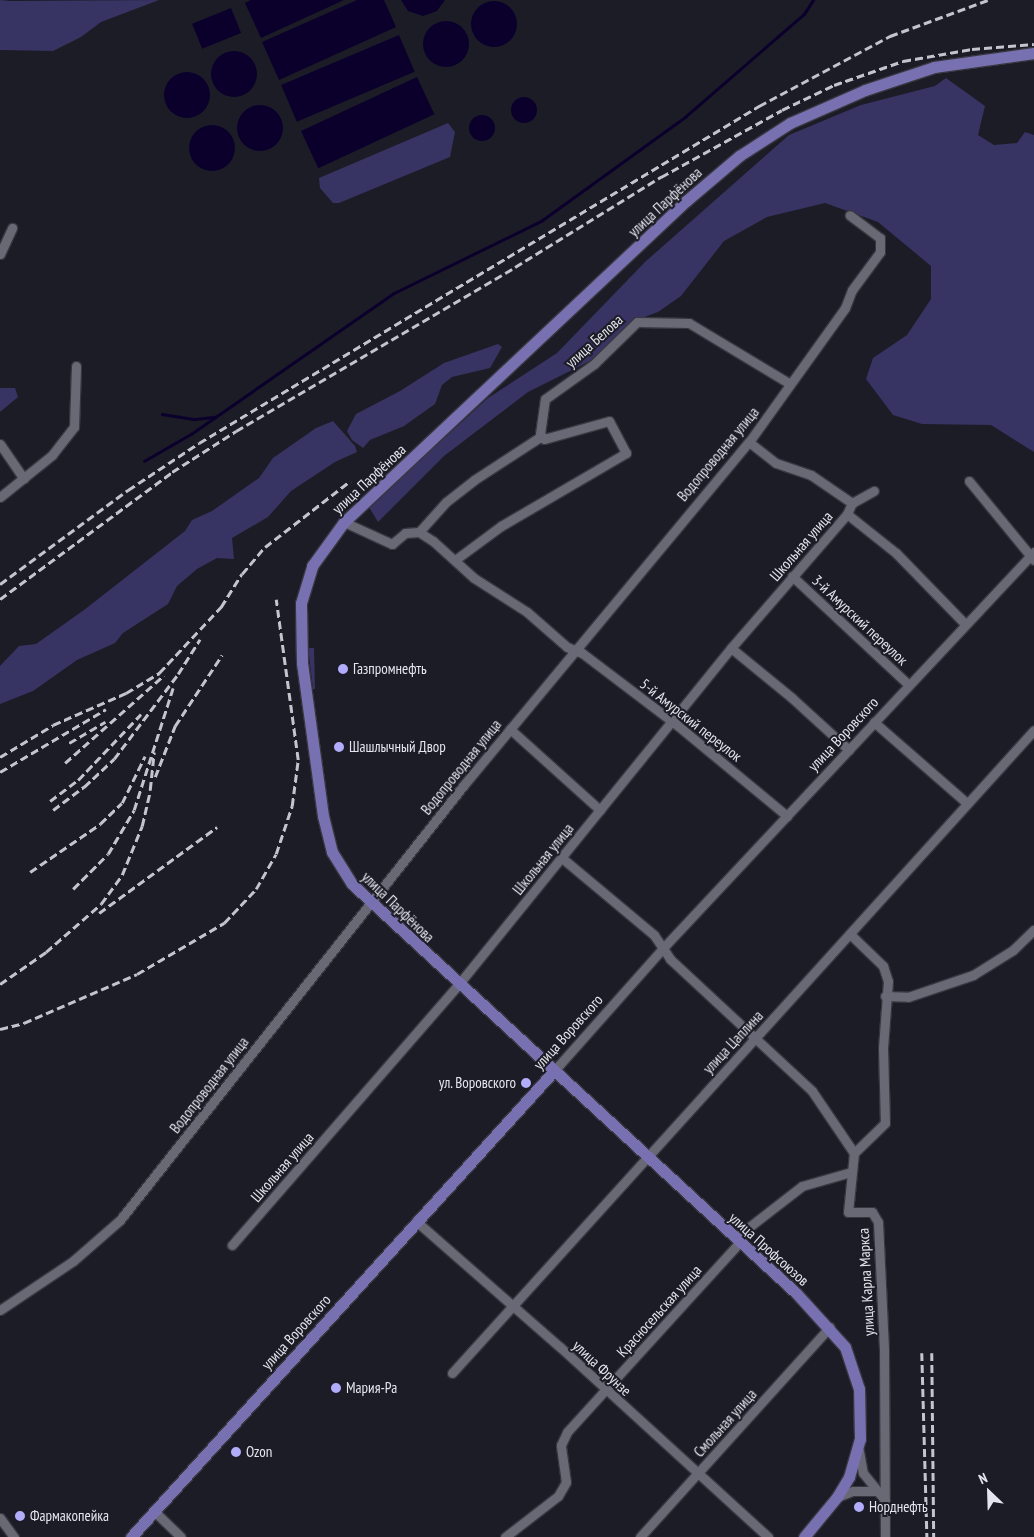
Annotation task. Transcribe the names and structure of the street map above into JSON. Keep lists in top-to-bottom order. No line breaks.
{"streets":{"main road":["улица Парфёнова","улица Воровского","улица Профсоюзов"],"street":["улица Белова","Водопроводная улица","Школьная улица","3-й Амурский переулок","5-й Амурский переулок","улица Цаплина","улица Карла Маркса","Красносельская улица","улица Фрунзе","Смольная улица"]},"crossings":[["улица Парфёнова","Водопроводная улица"],["улица Парфёнова","Школьная улица"],["улица Парфёнова","улица Воровского"],["улица Парфёнова","улица Профсоюзов"],["улица Белова","Водопроводная улица"],["Водопроводная улица","5-й Амурский переулок"],["Школьная улица","3-й Амурский переулок"],["Школьная улица","5-й Амурский переулок"],["3-й Амурский переулок","улица Воровского"],["5-й Амурский переулок","улица Воровского"],["улица Воровского","улица Профсоюзов"],["улица Воровского","улица Фрунзе"],["улица Цаплина","улица Профсоюзов"],["улица Цаплина","улица Фрунзе"],["улица Профсоюзов","Красносельская улица"],["улица Профсоюзов","Смольная улица"],["улица Карла Маркса","Красносельская улица"],["Красносельская улица","улица Фрунзе"],["улица Фрунзе","Смольная улица"]],"places":["Газпромнефть","Шашлычный Двор","ул. Воровского","Мария-Ра","Ozon","Норднефть","Фармакопейка"],"north":"top left"}
